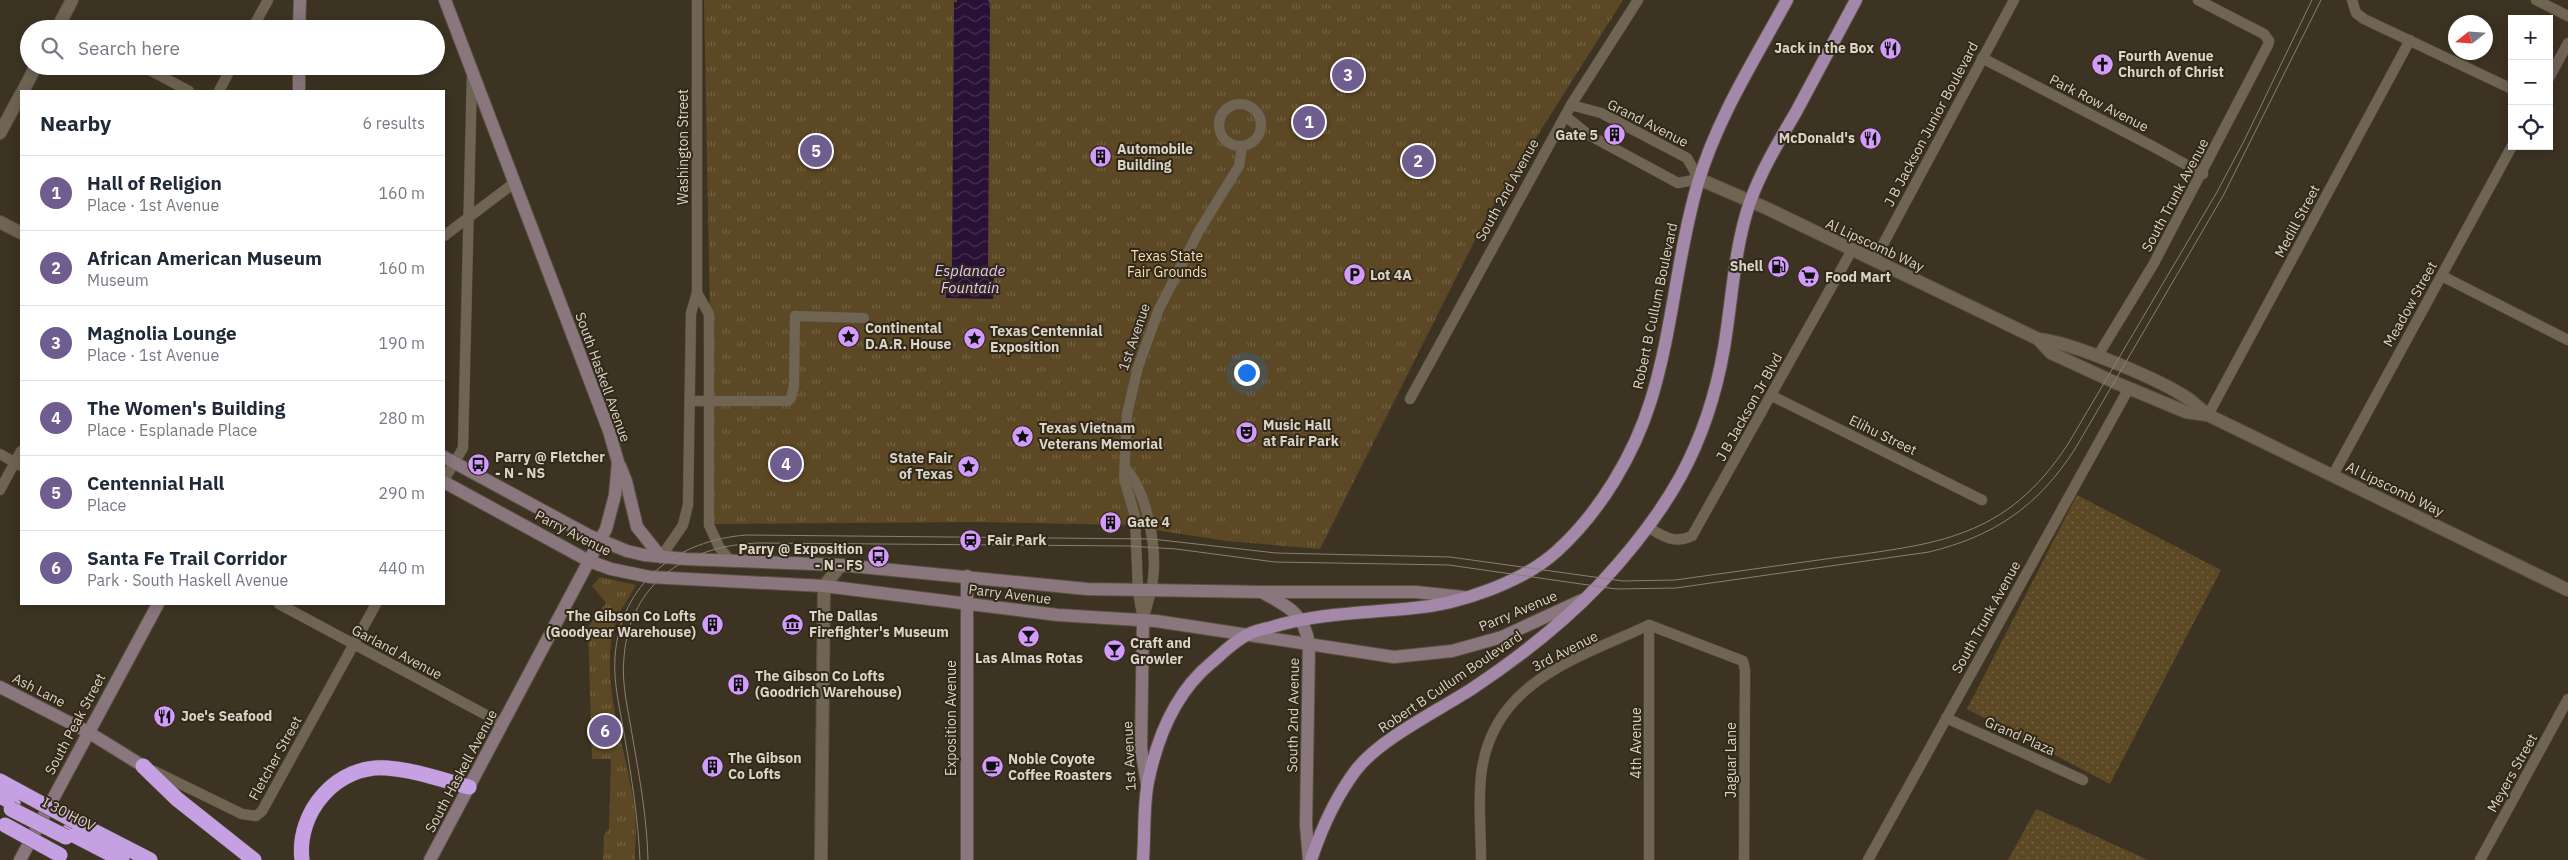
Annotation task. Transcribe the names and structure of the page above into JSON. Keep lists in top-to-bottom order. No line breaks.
{"streets":{"highway":["I 30 HOV"],"main road":["South 2nd Avenue","Robert B Cullum Boulevard","1st Avenue","South Haskell Avenue","Parry Avenue","Ash Lane","Exposition Avenue","South Peak Street"],"street":["Park Row Avenue","Grand Avenue","J B Jackson Junior Boulevard","Washington Street","South Trunk Avenue","Medill Street","Al Lipscomb Way","Meadow Street","J B Jackson Jr Blvd","Elihu Street","3rd Avenue","Garland Avenue","Grand Plaza","4th Avenue","Fletcher Street","Jaguar Lane","Meyers Street"]},"crossings":[["Park Row Avenue","J B Jackson Junior Boulevard"],["Park Row Avenue","South Trunk Avenue"],["Grand Avenue","South 2nd Avenue"],["Grand Avenue","Al Lipscomb Way"],["Grand Avenue","Robert B Cullum Boulevard"],["J B Jackson Junior Boulevard","Al Lipscomb Way"],["Washington Street","Parry Avenue"],["South 2nd Avenue","Robert B Cullum Boulevard"],["South 2nd Avenue","Parry Avenue"],["South Trunk Avenue","Al Lipscomb Way"],["South Trunk Avenue","Grand Plaza"],["Medill Street","Al Lipscomb Way"],["Al Lipscomb Way","Meadow Street"],["Al Lipscomb Way","Robert B Cullum Boulevard"],["Al Lipscomb Way","J B Jackson Jr Blvd"],["Robert B Cullum Boulevard","1st Avenue"],["Robert B Cullum Boulevard","J B Jackson Jr Blvd"],["Robert B Cullum Boulevard","Parry Avenue"],["1st Avenue","Parry Avenue"],["South Haskell Avenue","Parry Avenue"],["South Haskell Avenue","Garland Avenue"],["J B Jackson Jr Blvd","Elihu Street"],["Parry Avenue","Exposition Avenue"],["3rd Avenue","4th Avenue"],["3rd Avenue","Jaguar Lane"],["Garland Avenue","Fletcher Street"],["Ash Lane","South Peak Street"],["Ash Lane","Fletcher Street"],["4th Avenue","Jaguar Lane"]],"water":["Esplanade Fountain"],"parks":["Texas State Fair Grounds"],"places":{"restaurant":["Jack in the Box","McDonald's","Joe's Seafood"],"church":["Fourth Avenue Church of Christ"],"building":["Gate 5","Automobile Building","Gate 4","The Gibson Co Lofts (Goodyear Warehouse)","The Gibson Co Lofts (Goodrich Warehouse)","The Gibson Co Lofts"],"fuel station":["Shell"],"parking":["Lot 4A"],"supermarket":["Food Mart"],"place":["Continental D.A.R. House","Texas Centennial Exposition","Texas Vietnam Veterans Memorial","State Fair of Texas"],"theatre":["Music Hall at Fair Park"],"bus stop":["Parry @ Fletcher - N - NS","Parry @ Exposition - N - FS"],"station":["Fair Park"],"museum":["The Dallas Firefighter's Museum"],"bar":["Las Almas Rotas","Craft and Growler"],"cafe":["Noble Coyote Coffee Roasters"]},"north":"left","page":{"map_buttons":["+","−"],"search":"Search here","pins":["3","1","5","2","4","6"],"heading":["Nearby","6 results"],"list":[{"mark":"1","name":"Hall of Religion","note":"Place · 1st Avenue","value":"160 m"},{"mark":"2","name":"African American Museum","note":"Museum","value":"160 m"},{"mark":"3","name":"Magnolia Lounge","note":"Place · 1st Avenue","value":"190 m"},{"mark":"4","name":"The Women's Building","note":"Place · Esplanade Place","value":"280 m"},{"mark":"5","name":"Centennial Hall","note":"Place","value":"290 m"},{"mark":"6","name":"Santa Fe Trail Corridor","note":"Park · South Haskell Avenue","value":"440 m"}]}}
